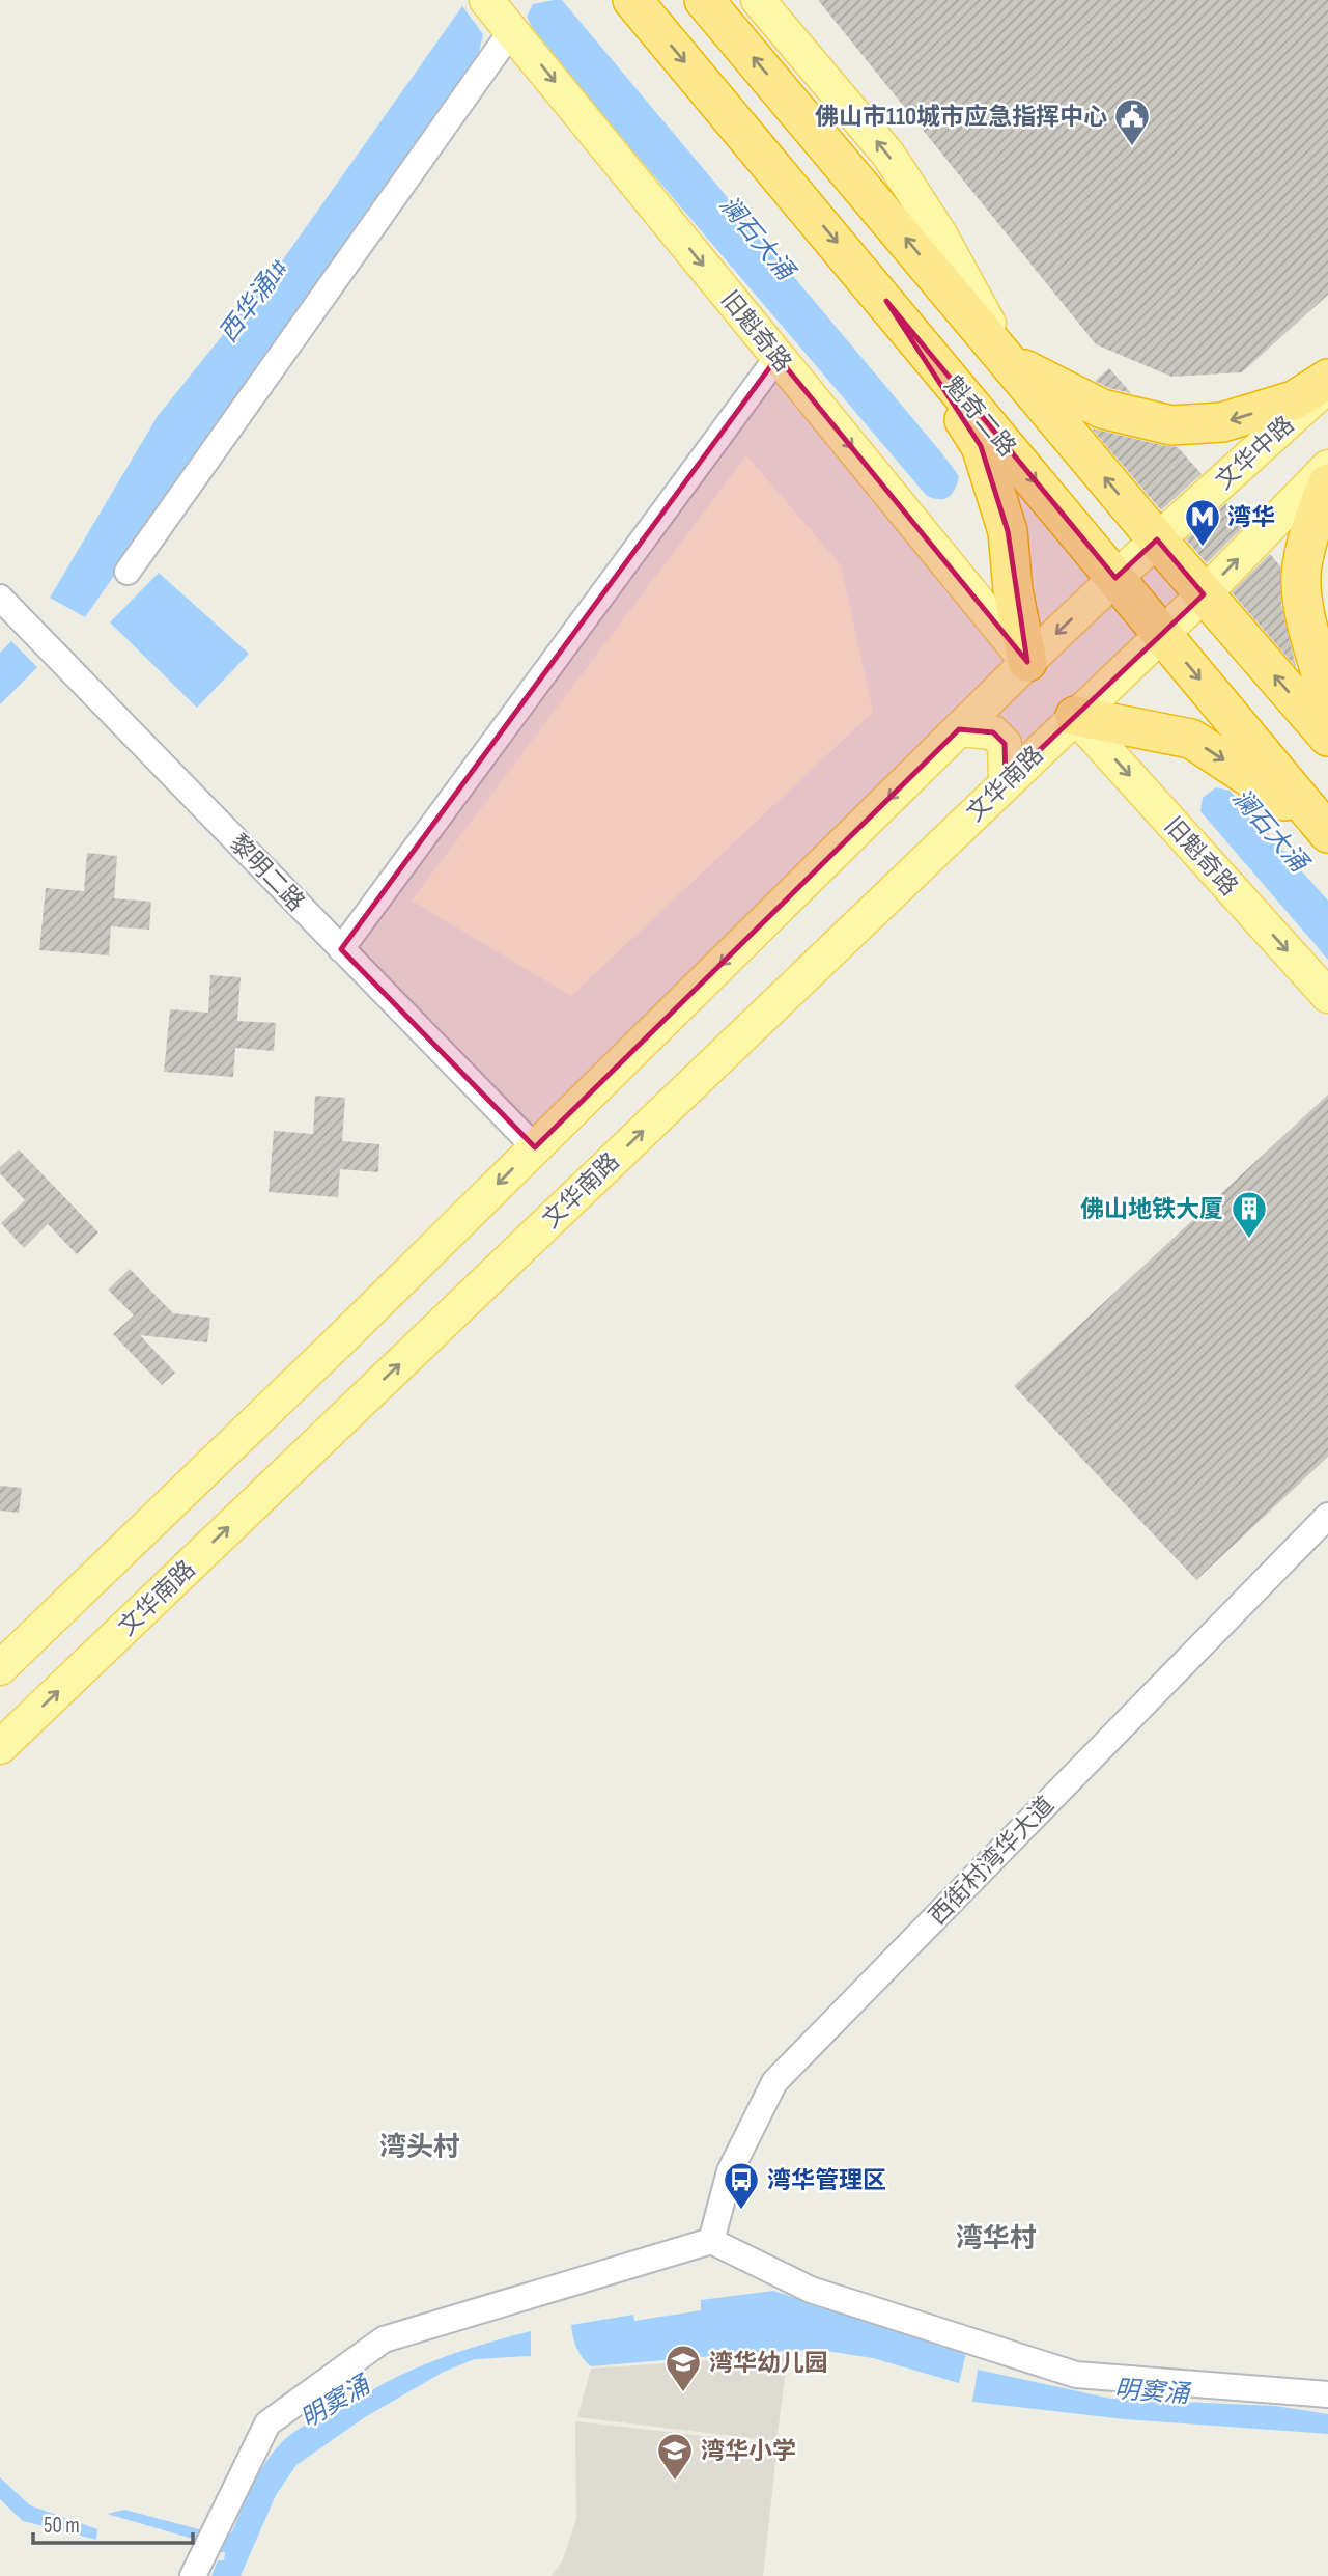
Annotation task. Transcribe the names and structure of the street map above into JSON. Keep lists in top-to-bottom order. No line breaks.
{"streets":{"highway":["魁奇二路"],"main road":["旧魁奇路","文华中路","文华南路"],"street":["黎明二路","西街村湾华大道"]},"crossings":[["旧魁奇路","文华南路"],["魁奇二路","文华中路"],["魁奇二路","文华南路"]],"districts":["湾头村","湾华村"],"water":["澜石大涌","西华涌1#","明窦涌"],"places":{"public building":["佛山市110城市应急指挥中心"],"metro station":["湾华"],"building":["佛山地铁大厦"],"bus stop":["湾华管理区"],"school or university":["湾华幼儿园","湾华小学"]},"scale_bar":"50 m"}
